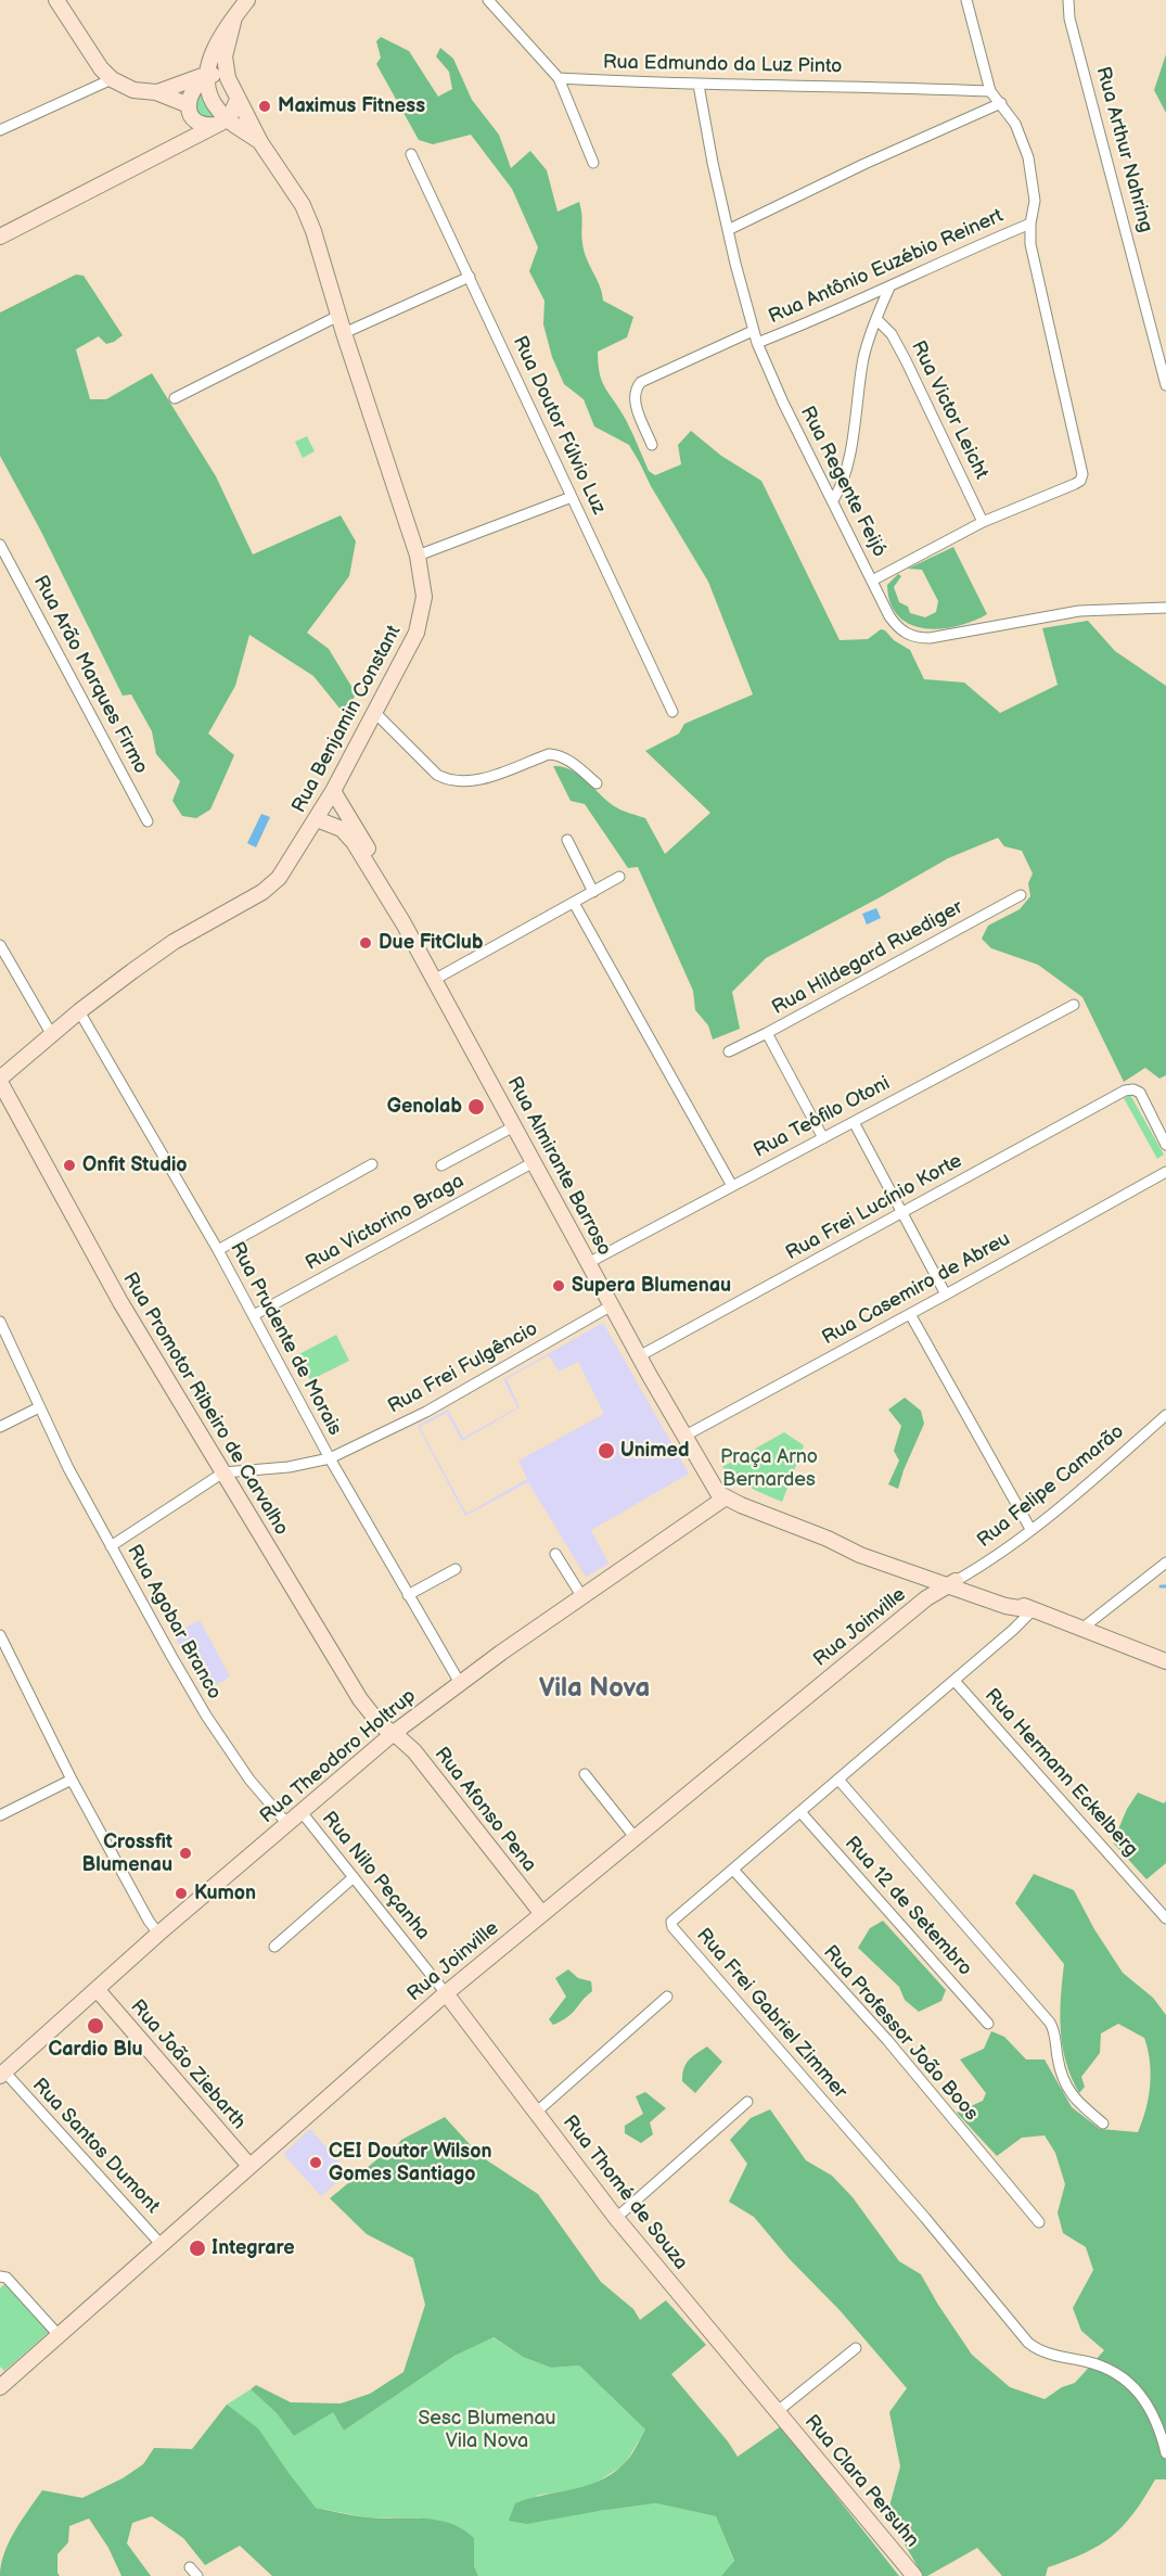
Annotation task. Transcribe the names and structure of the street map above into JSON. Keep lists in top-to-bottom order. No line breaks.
{"streets":{"main road":["Rua Benjamin Constant","Rua Almirante Barroso","Rua Promotor Ribeiro de Carvalho","Rua Joinville","Rua Theodoro Holtrup","Rua Afonso Pena","Rua João Ziebarth","Rua Thomé de Souza","Rua Clara Persuhn"],"street":["Rua Edmundo da Luz Pinto","Rua Arthur Nahring","Rua Antônio Euzébio Reinert","Rua Victor Leicht","Rua Doutor Fúlvio Luz","Rua Regente Feijó","Rua Arão Marques Firmo","Rua Hildegard Ruediger","Rua Teófilo Otoni","Rua Frei Lucínio Korte","Rua Victorino Braga","Rua Casemiro de Abreu","Rua Prudente de Morais","Rua Frei Fulgêncio","Rua Felipe Camarão","Rua Agobar Branco","Rua Hermann Eckelberg","Rua Nilo Peçanha","Rua 12 de Setembro","Rua Frei Gabriel Zimmer","Rua Professor João Boos","Rua Santos Dumont"]},"crossings":[["Rua Edmundo da Luz Pinto","Rua Regente Feijó"],["Rua Antônio Euzébio Reinert","Rua Regente Feijó"],["Rua Benjamin Constant","Rua Almirante Barroso"],["Rua Benjamin Constant","Rua Prudente de Morais"],["Rua Benjamin Constant","Rua Promotor Ribeiro de Carvalho"],["Rua Hildegard Ruediger","Rua Teófilo Otoni"],["Rua Teófilo Otoni","Rua Almirante Barroso"],["Rua Almirante Barroso","Rua Frei Lucínio Korte"],["Rua Almirante Barroso","Rua Victorino Braga"],["Rua Almirante Barroso","Rua Casemiro de Abreu"],["Rua Almirante Barroso","Rua Frei Fulgêncio"],["Rua Almirante Barroso","Rua Felipe Camarão"],["Rua Almirante Barroso","Rua Joinville"],["Rua Almirante Barroso","Rua Theodoro Holtrup"],["Rua Almirante Barroso","Rua Frei Gabriel Zimmer"],["Rua Victorino Braga","Rua Prudente de Morais"],["Rua Prudente de Morais","Rua Frei Fulgêncio"],["Rua Prudente de Morais","Rua Theodoro Holtrup"],["Rua Frei Fulgêncio","Rua Promotor Ribeiro de Carvalho"],["Rua Frei Fulgêncio","Rua Agobar Branco"],["Rua Promotor Ribeiro de Carvalho","Rua Agobar Branco"],["Rua Promotor Ribeiro de Carvalho","Rua Theodoro Holtrup"],["Rua Promotor Ribeiro de Carvalho","Rua Afonso Pena"],["Rua Felipe Camarão","Rua Joinville"],["Rua Agobar Branco","Rua Theodoro Holtrup"],["Rua Joinville","Rua Afonso Pena"],["Rua Joinville","Rua Nilo Peçanha"],["Rua Joinville","Rua João Ziebarth"],["Rua Joinville","Rua Santos Dumont"],["Rua Joinville","Rua Thomé de Souza"],["Rua Theodoro Holtrup","Rua Afonso Pena"],["Rua Theodoro Holtrup","Rua Nilo Peçanha"],["Rua Theodoro Holtrup","Rua João Ziebarth"],["Rua Theodoro Holtrup","Rua Santos Dumont"],["Rua Hermann Eckelberg","Rua Frei Gabriel Zimmer"],["Rua Nilo Peçanha","Rua Thomé de Souza"],["Rua 12 de Setembro","Rua Frei Gabriel Zimmer"],["Rua Frei Gabriel Zimmer","Rua Professor João Boos"],["Rua Thomé de Souza","Rua Clara Persuhn"]],"districts":["Vila Nova"],"parks":["Praça Arno Bernardes","Sesc Blumenau Vila Nova"],"places":["Maximus Fitness","Due FitClub","Genolab","Onfit Studio","Supera Blumenau","Unimed","Crossfit Blumenau","Kumon","Cardio Blu","CEI Doutor Wilson Gomes Santiago","Integrare"]}
